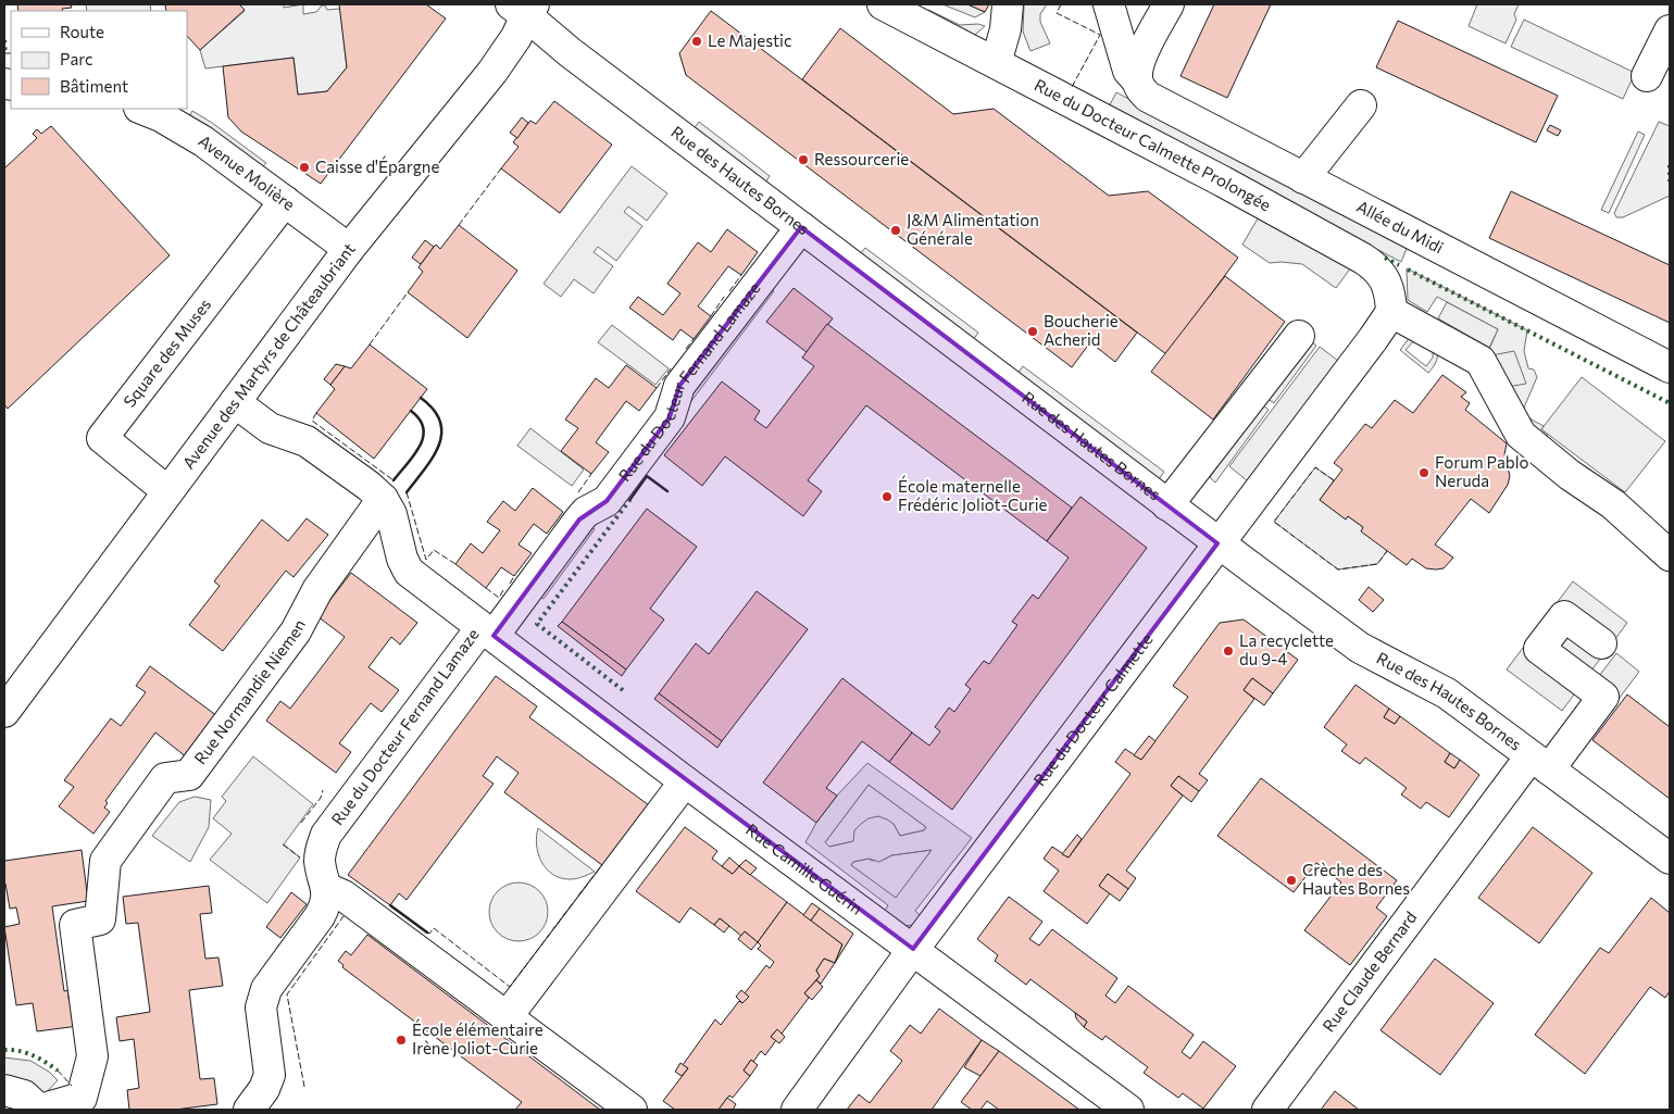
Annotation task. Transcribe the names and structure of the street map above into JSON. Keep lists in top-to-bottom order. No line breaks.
{"streets":{"street":["Rue du Docteur Calmette Prolongée","Avenue Molière","Rue des Hautes Bornes","Allée du Midi","Square des Muses","Avenue des Martyrs de Châteaubriant","Rue du Docteur Fernand Lamaze","Rue Normandie Niemen","Rue du Docteur Calmette","Rue Camille Guérin","Rue Claude Bernard"]},"crossings":[["Rue du Docteur Calmette Prolongée","Rue du Docteur Calmette"],["Avenue Molière","Square des Muses"],["Avenue Molière","Avenue des Martyrs de Châteaubriant"],["Rue des Hautes Bornes","Avenue des Martyrs de Châteaubriant"],["Rue des Hautes Bornes","Rue du Docteur Fernand Lamaze"],["Rue des Hautes Bornes","Rue du Docteur Calmette"],["Rue des Hautes Bornes","Rue Claude Bernard"],["Square des Muses","Avenue des Martyrs de Châteaubriant"],["Avenue des Martyrs de Châteaubriant","Rue du Docteur Fernand Lamaze"],["Rue du Docteur Fernand Lamaze","Rue Normandie Niemen"],["Rue du Docteur Fernand Lamaze","Rue Camille Guérin"],["Rue du Docteur Calmette","Rue Camille Guérin"]],"places":["Le Majestic","Ressourcerie","Caisse d'Épargne","J&M Alimentation Générale","Boucherie Acherid","Forum Pablo Neruda","École maternelle Frédéric Joliot-Curie","La recyclette du 9-4","Crèche des Hautes Bornes","École élémentaire Irène Joliot-Curie"],"legend":["Route","Parc","Bâtiment"]}
